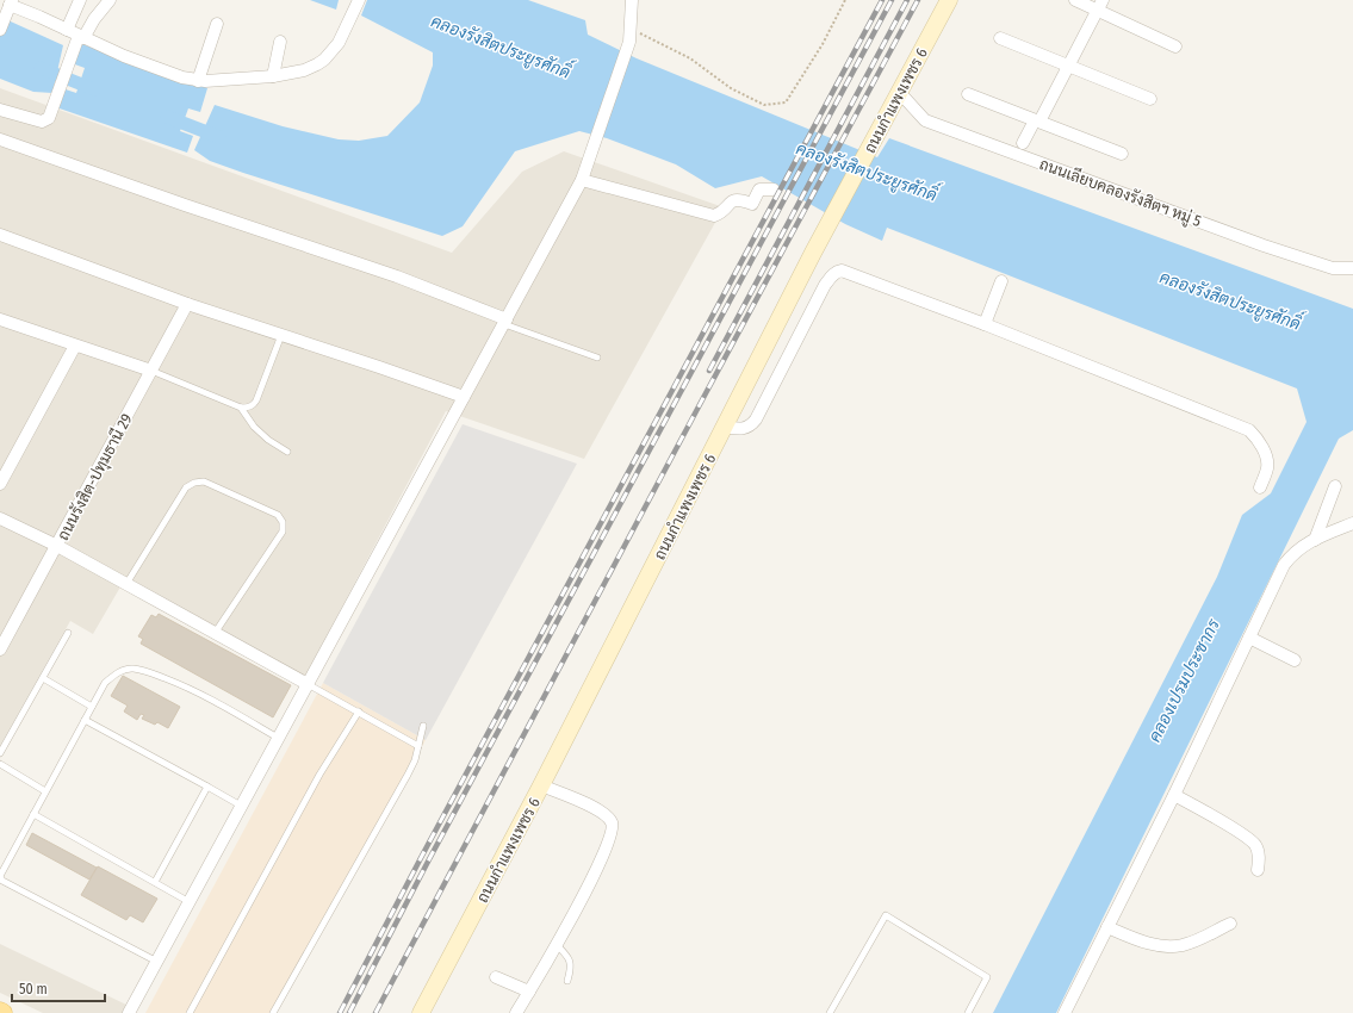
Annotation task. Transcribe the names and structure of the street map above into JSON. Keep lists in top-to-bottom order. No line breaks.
{"streets":{"main road":["ถนนกำแพงเพชร 6"],"street":["ถนนเลียบคลองรังสิตฯ หมู่ 5","ถนนรังสิต-ปทุมธานี 29"]},"crossings":[["ถนนกำแพงเพชร 6","ถนนเลียบคลองรังสิตฯ หมู่ 5"]],"water":["คลองรังสิตประยูรศักดิ์","คลองเปรมประชากร"],"scale_bar":"50 m"}
